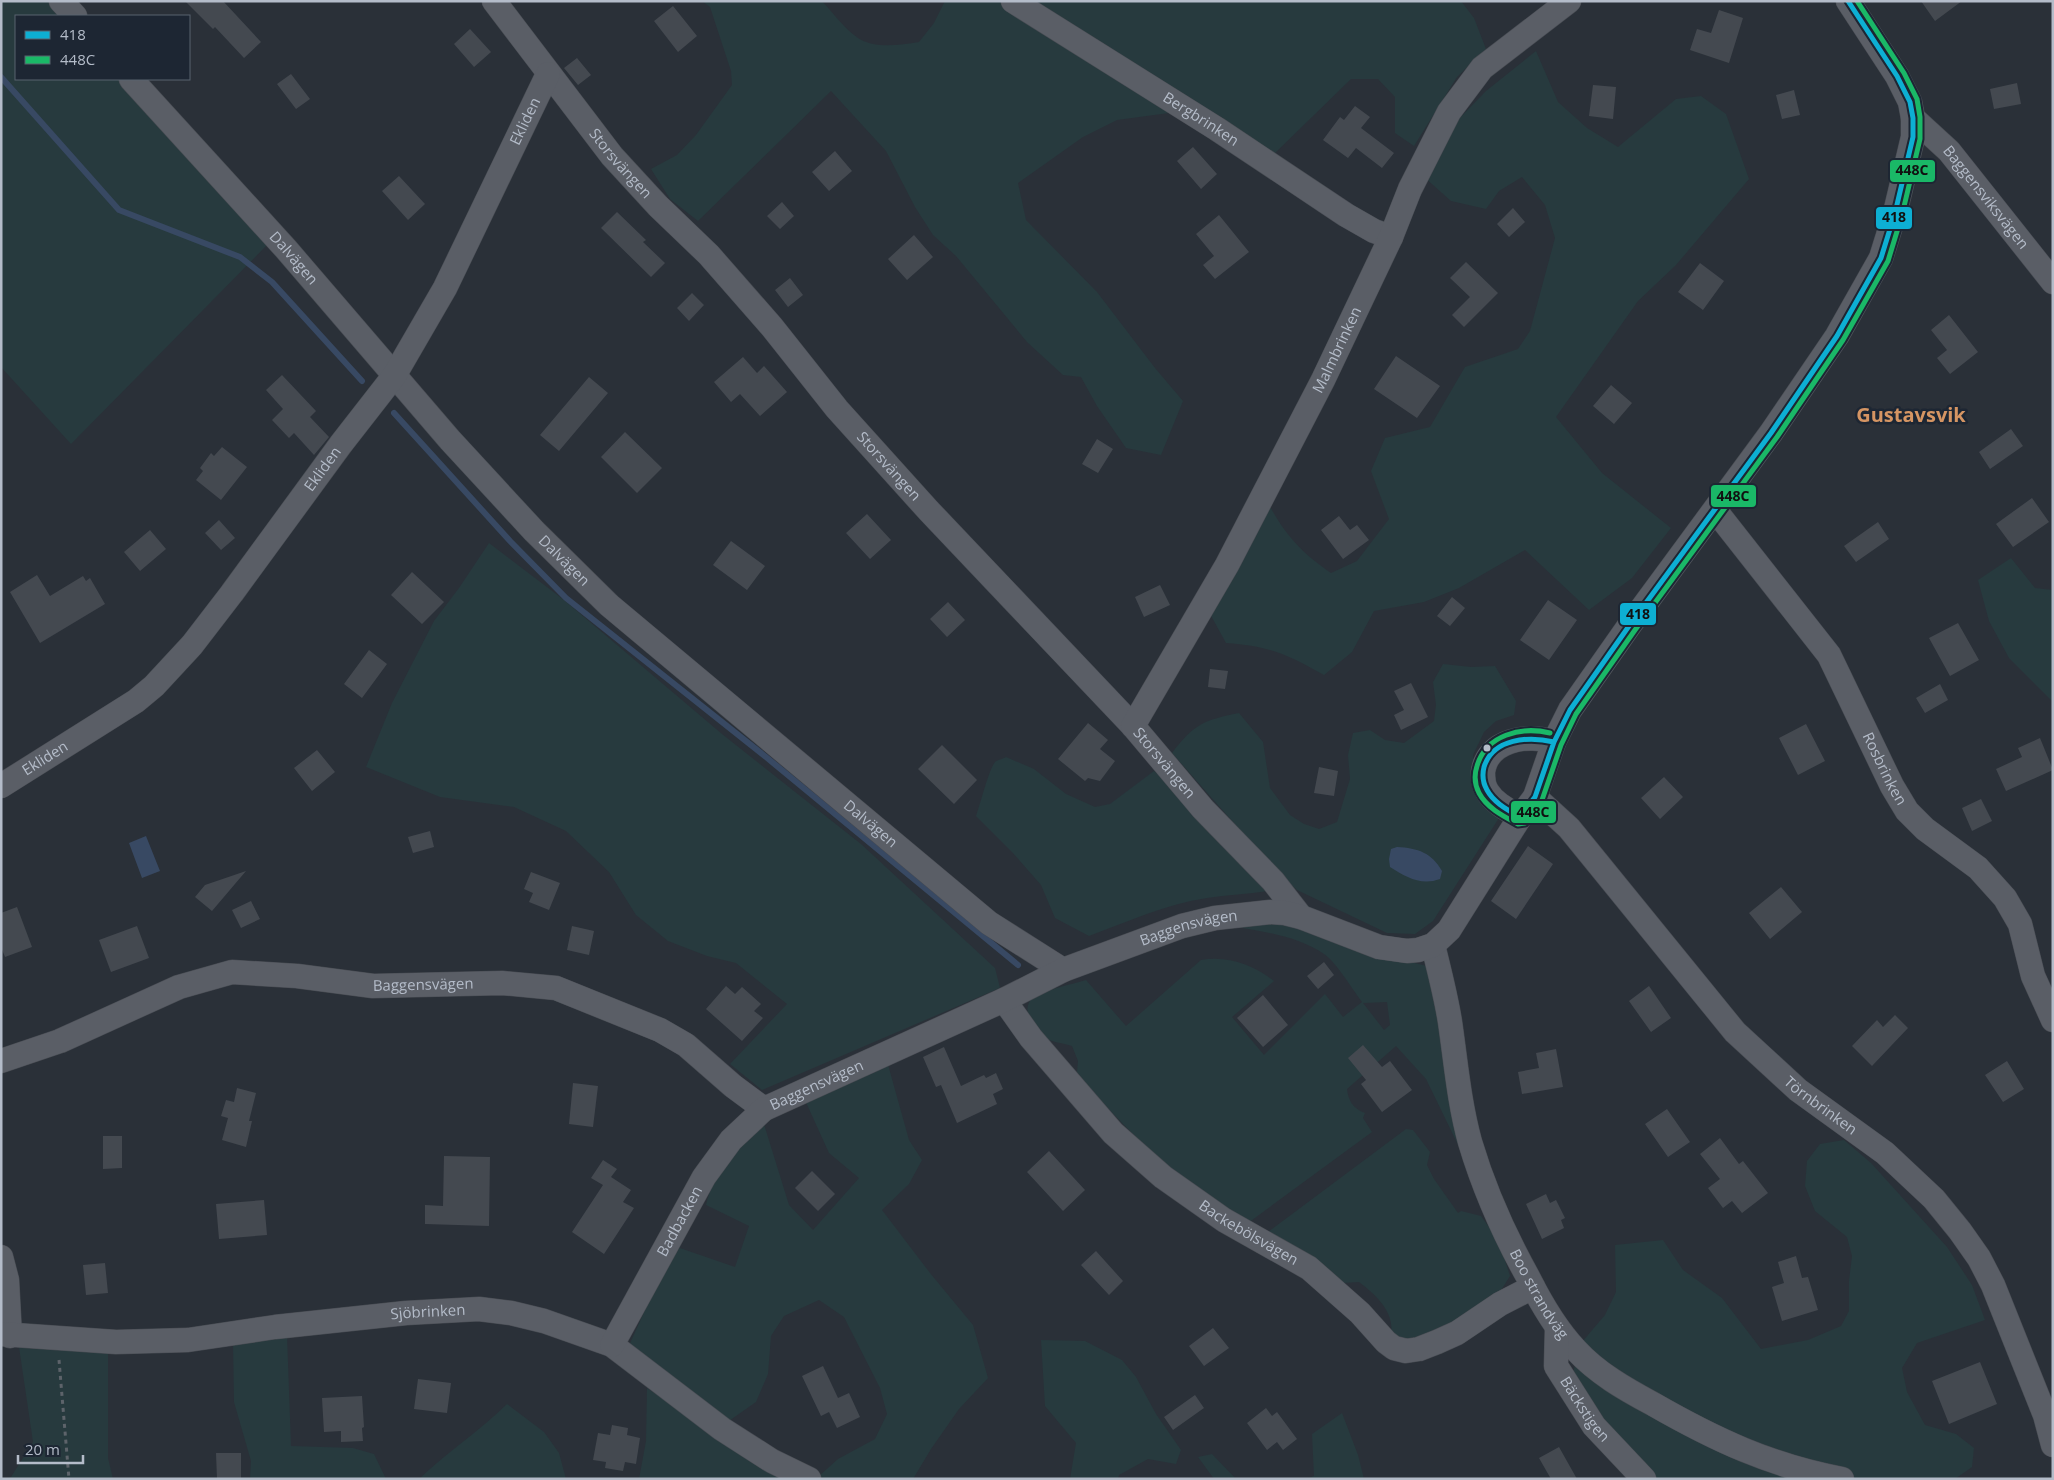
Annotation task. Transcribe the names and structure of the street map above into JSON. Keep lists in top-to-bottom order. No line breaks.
{"streets":{"street":["Bergbrinken","Ekliden","Storsvängen","Baggensviksvägen","Dalvägen","Malmbrinken","Rosbrinken","Baggensvägen","Törnbrinken","Badbacken","Backebölsvägen","Boo strandväg","Sjöbrinken","Bäckstigen"]},"crossings":[["Bergbrinken","Malmbrinken"],["Ekliden","Storsvängen"],["Ekliden","Dalvägen"],["Storsvängen","Malmbrinken"],["Storsvängen","Baggensvägen"],["Dalvägen","Baggensvägen"],["Baggensvägen","Badbacken"],["Baggensvägen","Backebölsvägen"],["Baggensvägen","Boo strandväg"],["Badbacken","Sjöbrinken"],["Backebölsvägen","Boo strandväg"],["Boo strandväg","Bäckstigen"]],"districts":["Gustavsvik"],"lines":["transit line 418","transit line 448C"],"legend":["418","448C"],"scale_bar":"20 m"}
